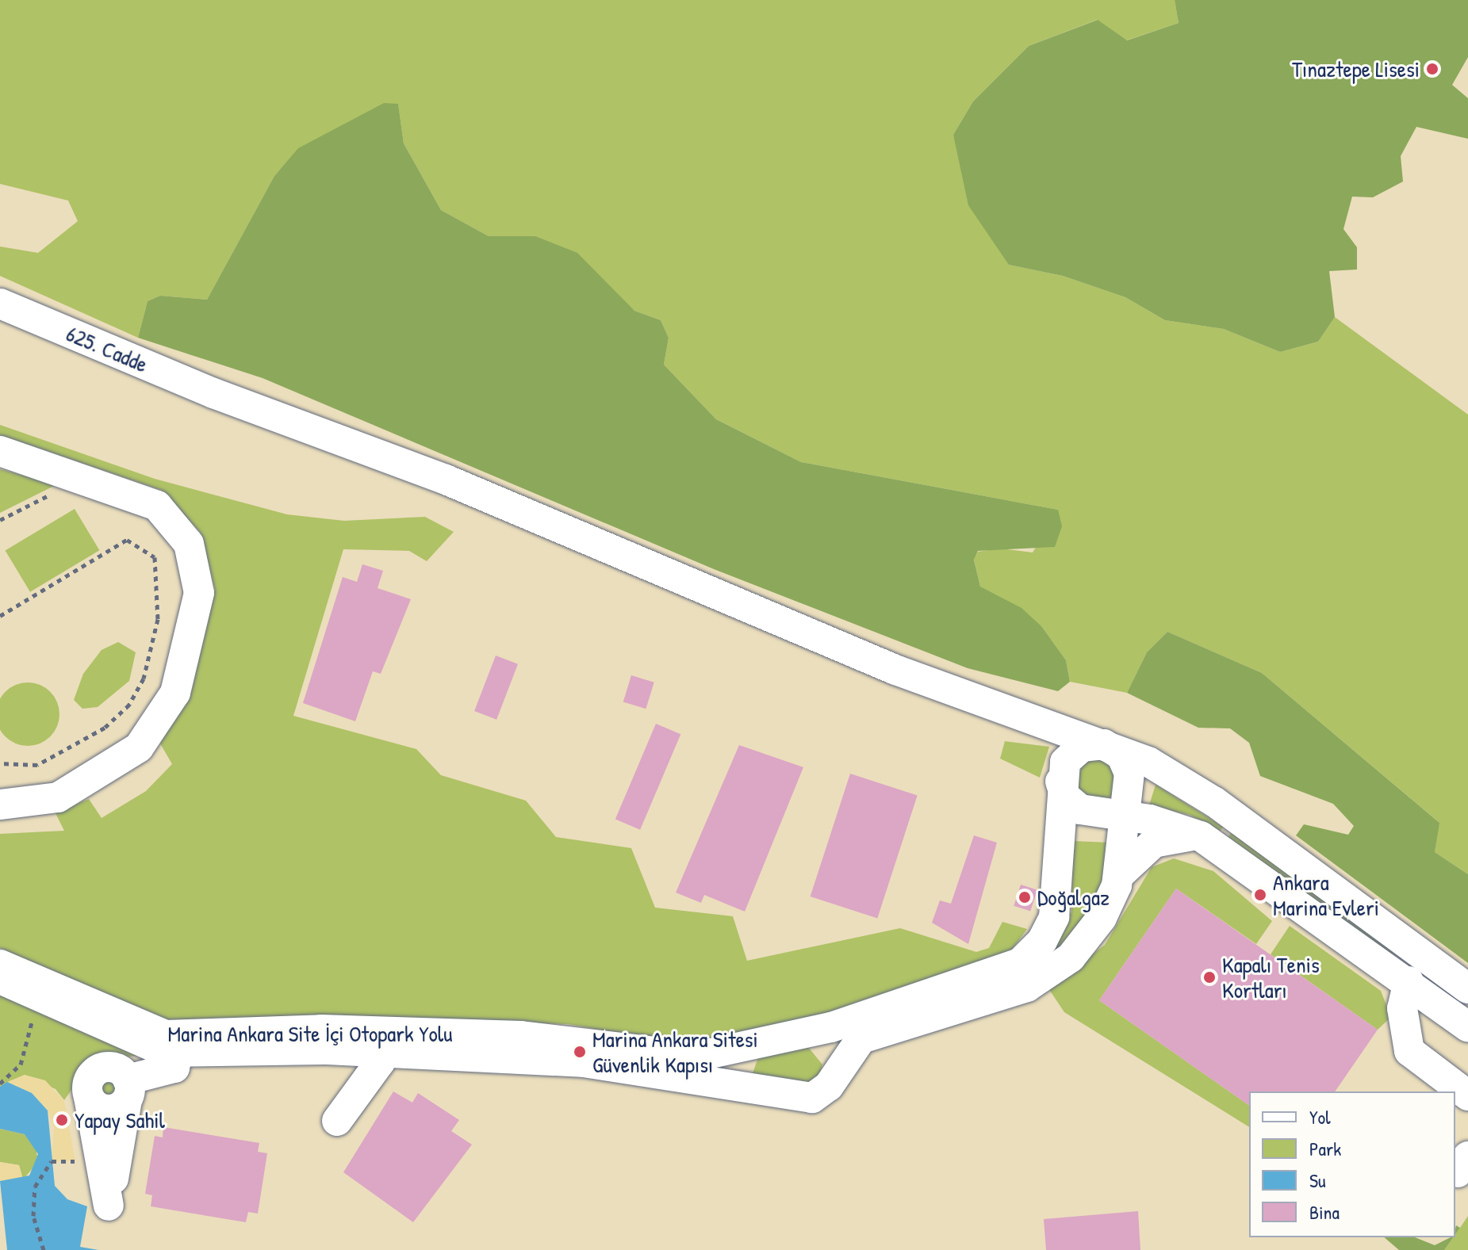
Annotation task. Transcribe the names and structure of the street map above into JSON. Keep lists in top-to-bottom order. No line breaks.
{"streets":{"street":["625. Cadde","Marina Ankara Site İçi Otopark Yolu"]},"places":["Tınaztepe Lisesi","Ankara Marina Evleri","Doğalgaz","Kapalı Tenis Kortları","Marina Ankara Sitesi Güvenlik Kapısı","Yapay Sahil"],"legend":["Yol","Park","Su","Bina"]}
